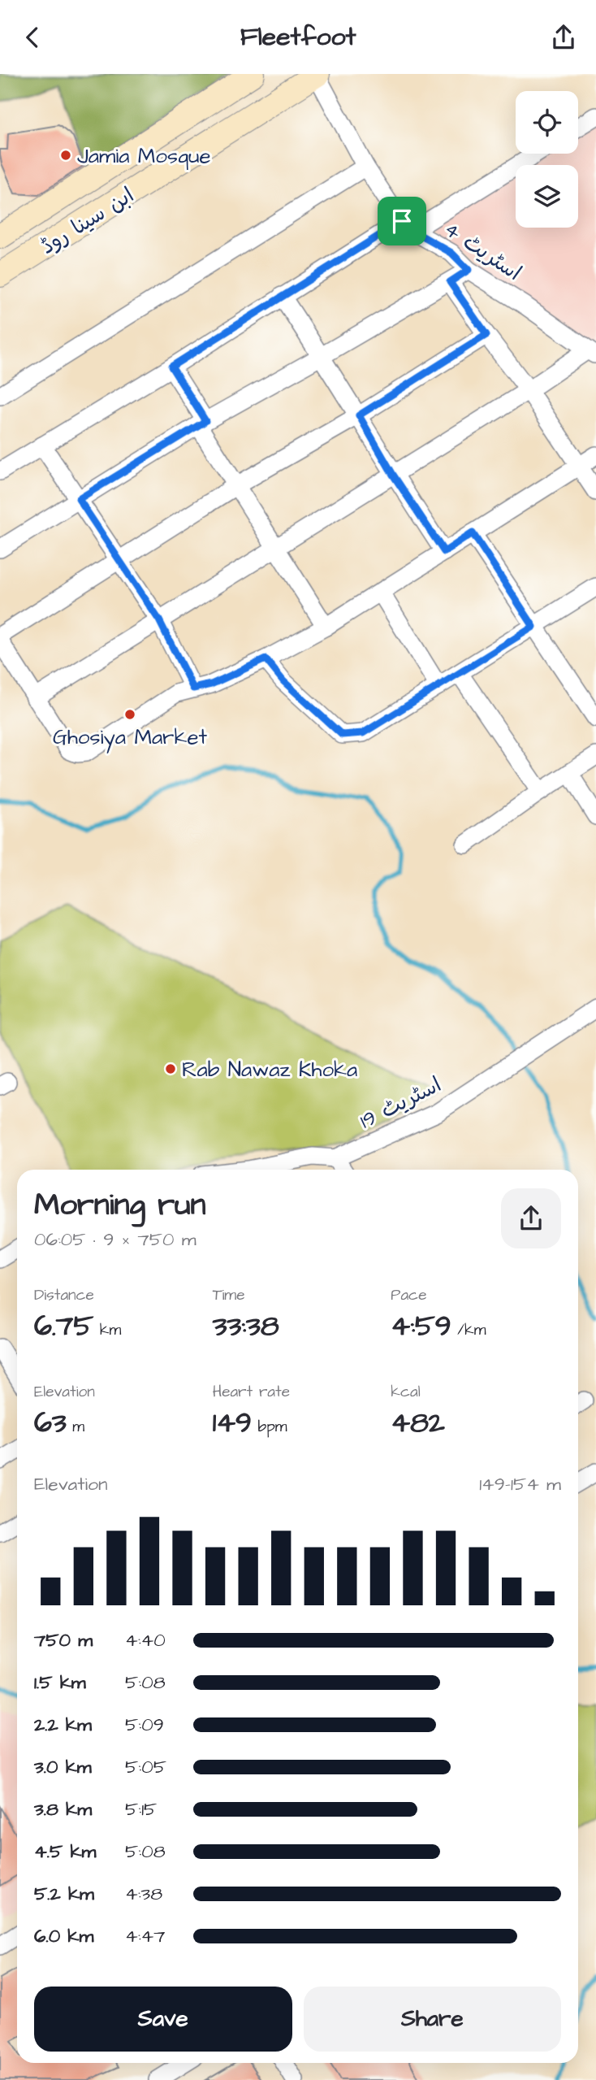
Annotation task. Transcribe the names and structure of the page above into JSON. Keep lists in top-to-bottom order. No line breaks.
{"streets":{"main road":["ابن سینا روڈ"],"street":["اسٹریٹ 4","اسٹریٹ 19"]},"crossings":[["ابن سینا روڈ","اسٹریٹ 4"]],"places":["Jamia Mosque","Ghosiya Market","Rab Nawaz Khoka"],"page":{"header":"Fleetfoot","heading":["Morning run","06:05 · 9 × 750 m"],"stats":[["Distance","6.75 km"],["Time","33:38"],["Pace","4:59 /km"],["Elevation","63 m"],["Heart rate","149 bpm"],["kcal","482"]],"chart":["Elevation","149–154 m"],"list":[{"name":"750 m","note":"4:40"},{"name":"1.5 km","note":"5:08"},{"name":"2.2 km","note":"5:09"},{"name":"3.0 km","note":"5:05"},{"name":"3.8 km","note":"5:15"},{"name":"4.5 km","note":"5:08"},{"name":"5.2 km","note":"4:38"},{"name":"6.0 km","note":"4:47"}],"buttons":["Save","Share"]}}
